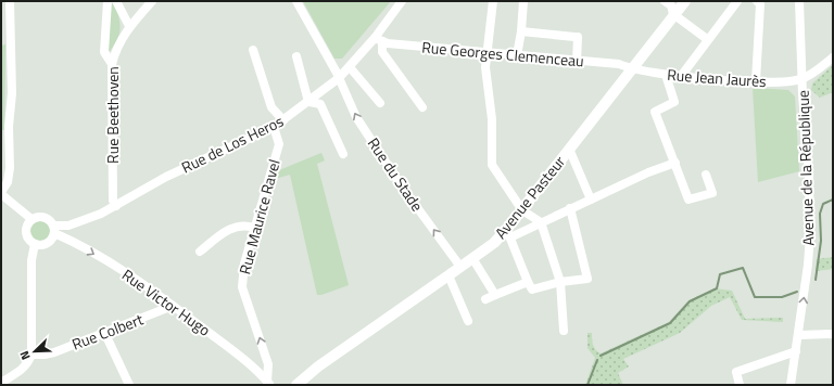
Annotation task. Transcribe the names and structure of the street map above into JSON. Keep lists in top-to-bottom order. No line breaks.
{"streets":{"main road":["Avenue Pasteur"],"street":["Rue Georges Clemenceau","Rue Jean Jaurès","Rue Beethoven","Rue de Los Heros","Avenue de la République","Rue du Stade","Rue Maurice Ravel","Rue Victor Hugo","Rue Colbert"]},"crossings":[["Rue Georges Clemenceau","Rue Jean Jaurès"],["Rue Georges Clemenceau","Rue de Los Heros"],["Rue Georges Clemenceau","Avenue Pasteur"],["Rue Jean Jaurès","Avenue de la République"],["Rue Jean Jaurès","Avenue Pasteur"],["Rue Beethoven","Rue de Los Heros"],["Rue de Los Heros","Rue du Stade"],["Rue de Los Heros","Rue Maurice Ravel"],["Rue de Los Heros","Rue Victor Hugo"],["Rue du Stade","Avenue Pasteur"],["Rue Maurice Ravel","Rue Victor Hugo"],["Rue Victor Hugo","Rue Colbert"]],"one_way":["Avenue de la République","Rue Maurice Ravel","Rue Victor Hugo"],"north":"bottom left"}
